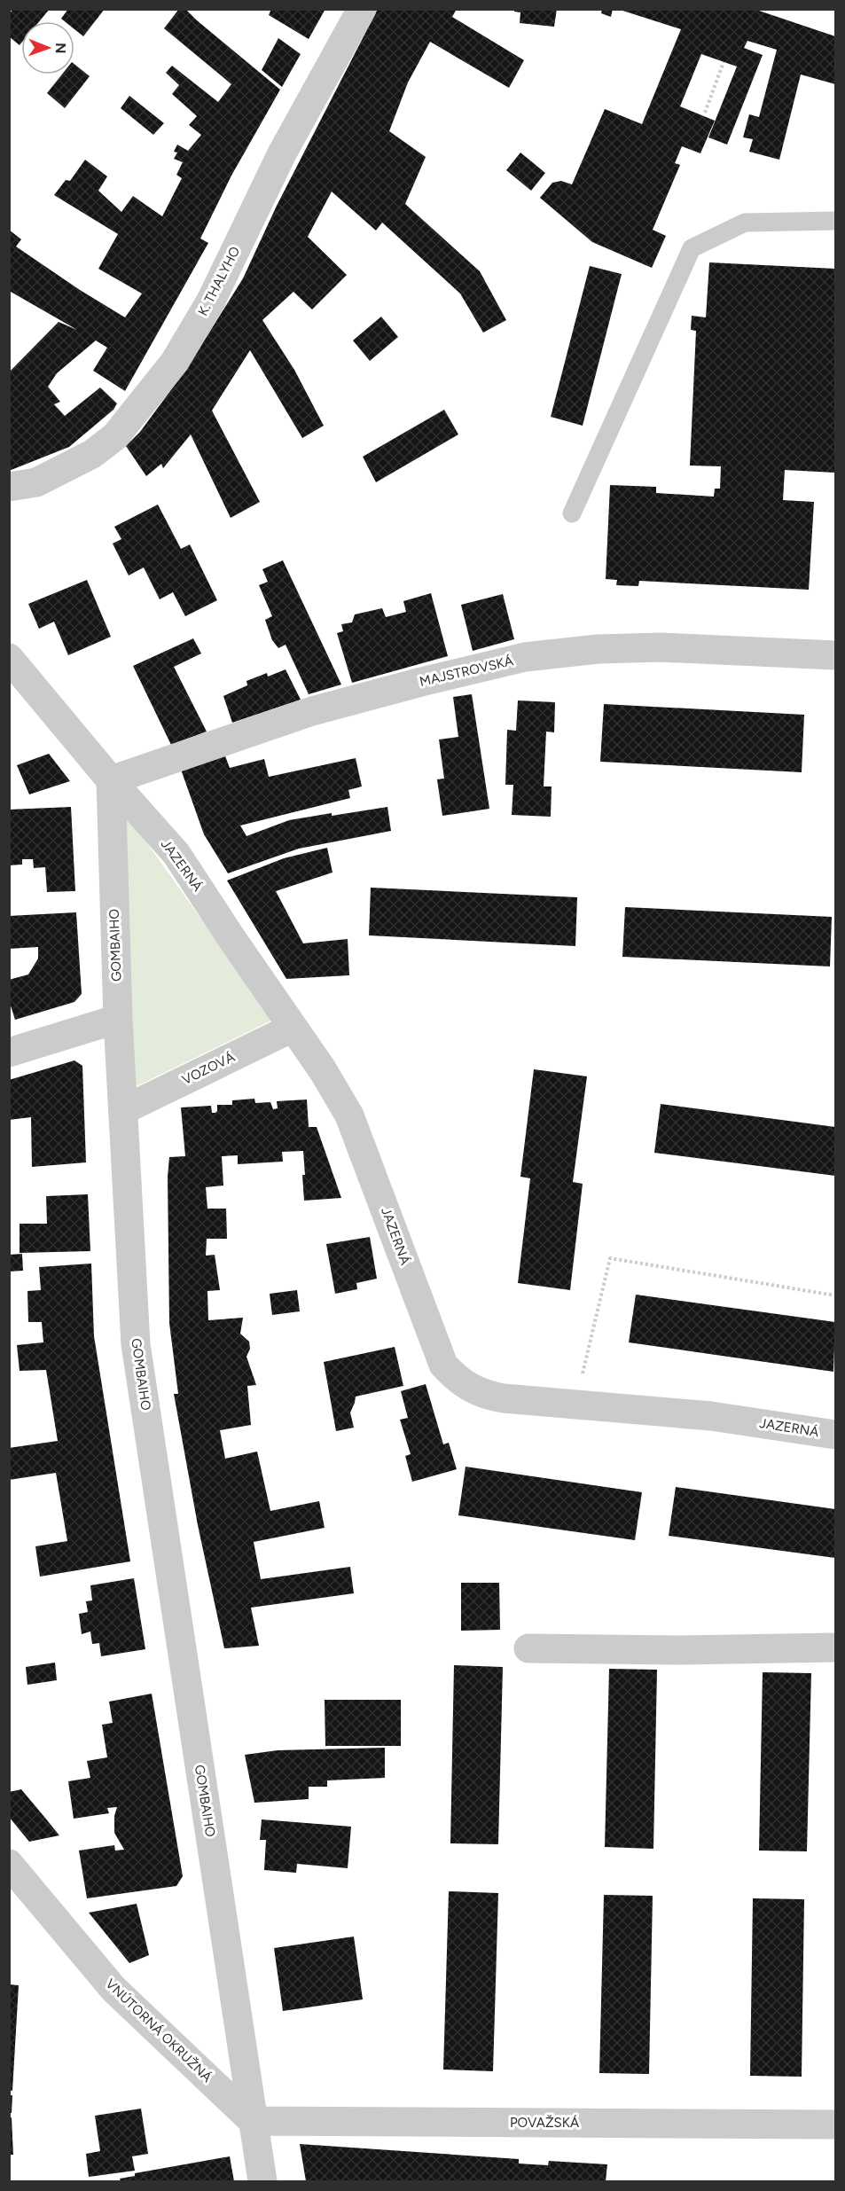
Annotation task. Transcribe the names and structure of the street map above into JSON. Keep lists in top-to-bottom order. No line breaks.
{"streets":{"street":["K. THALYHO","MAJSTROVSKÁ","JAZERNÁ","GOMBAIHO","VOZOVÁ","VNÚTORNÁ OKRUŽNÁ","POVAŽSKÁ"]},"crossings":[["MAJSTROVSKÁ","JAZERNÁ"],["MAJSTROVSKÁ","GOMBAIHO"],["JAZERNÁ","GOMBAIHO"],["JAZERNÁ","VOZOVÁ"],["GOMBAIHO","VOZOVÁ"],["GOMBAIHO","VNÚTORNÁ OKRUŽNÁ"],["GOMBAIHO","POVAŽSKÁ"],["VNÚTORNÁ OKRUŽNÁ","POVAŽSKÁ"]],"north":"right"}
